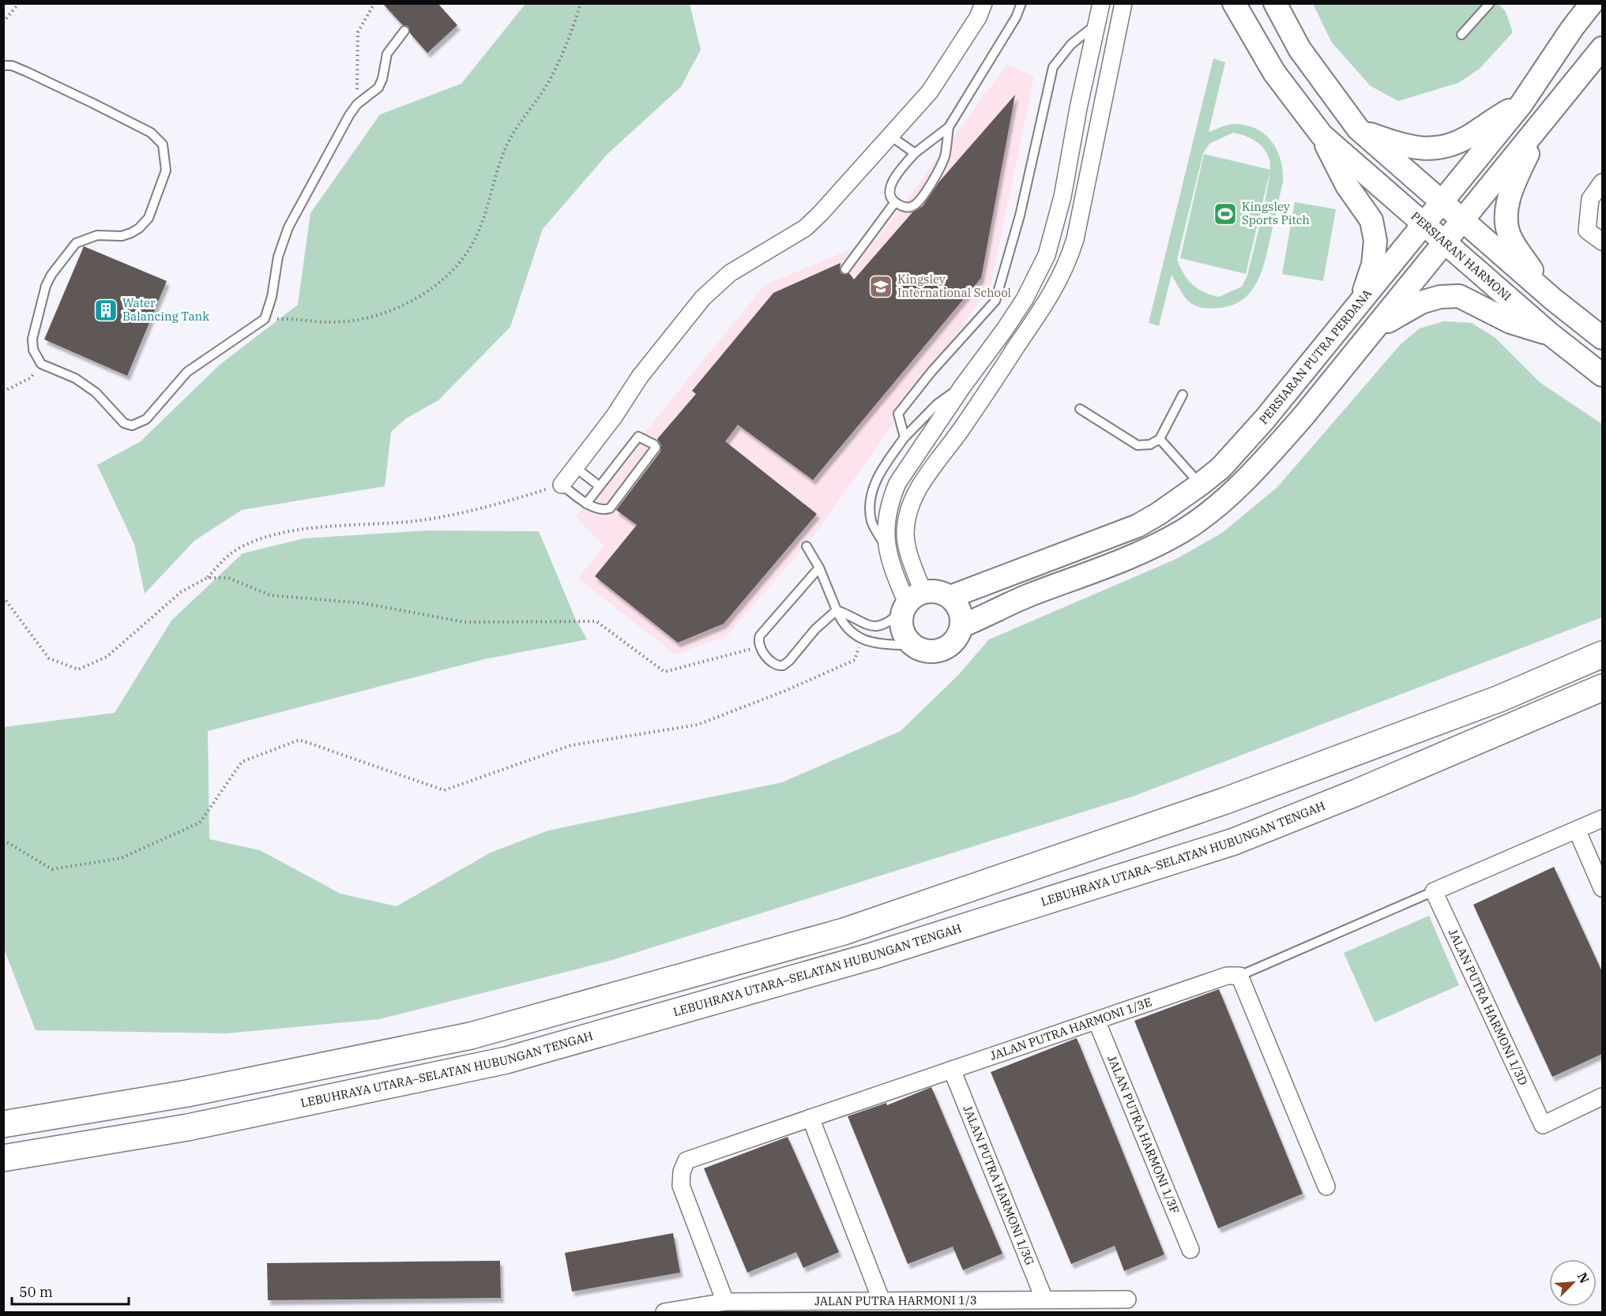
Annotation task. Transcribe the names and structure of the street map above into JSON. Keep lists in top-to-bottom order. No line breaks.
{"streets":{"highway":["LEBUHRAYA UTARA–SELATAN HUBUNGAN TENGAH"],"main road":["PERSIARAN HARMONI","PERSIARAN PUTRA PERDANA"],"street":["JALAN PUTRA HARMONI 1/3D","JALAN PUTRA HARMONI 1/3E","JALAN PUTRA HARMONI 1/3F","JALAN PUTRA HARMONI 1/3G","JALAN PUTRA HARMONI 1/3"]},"crossings":[["PERSIARAN HARMONI","PERSIARAN PUTRA PERDANA"],["JALAN PUTRA HARMONI 1/3E","JALAN PUTRA HARMONI 1/3F"],["JALAN PUTRA HARMONI 1/3E","JALAN PUTRA HARMONI 1/3G"],["JALAN PUTRA HARMONI 1/3E","JALAN PUTRA HARMONI 1/3"],["JALAN PUTRA HARMONI 1/3G","JALAN PUTRA HARMONI 1/3"]],"places":{"sports":["Kingsley Sports Pitch"],"school or university":["Kingsley International School"],"building":["Water Balancing Tank"]},"scale_bar":"50 m","north":"top right"}
